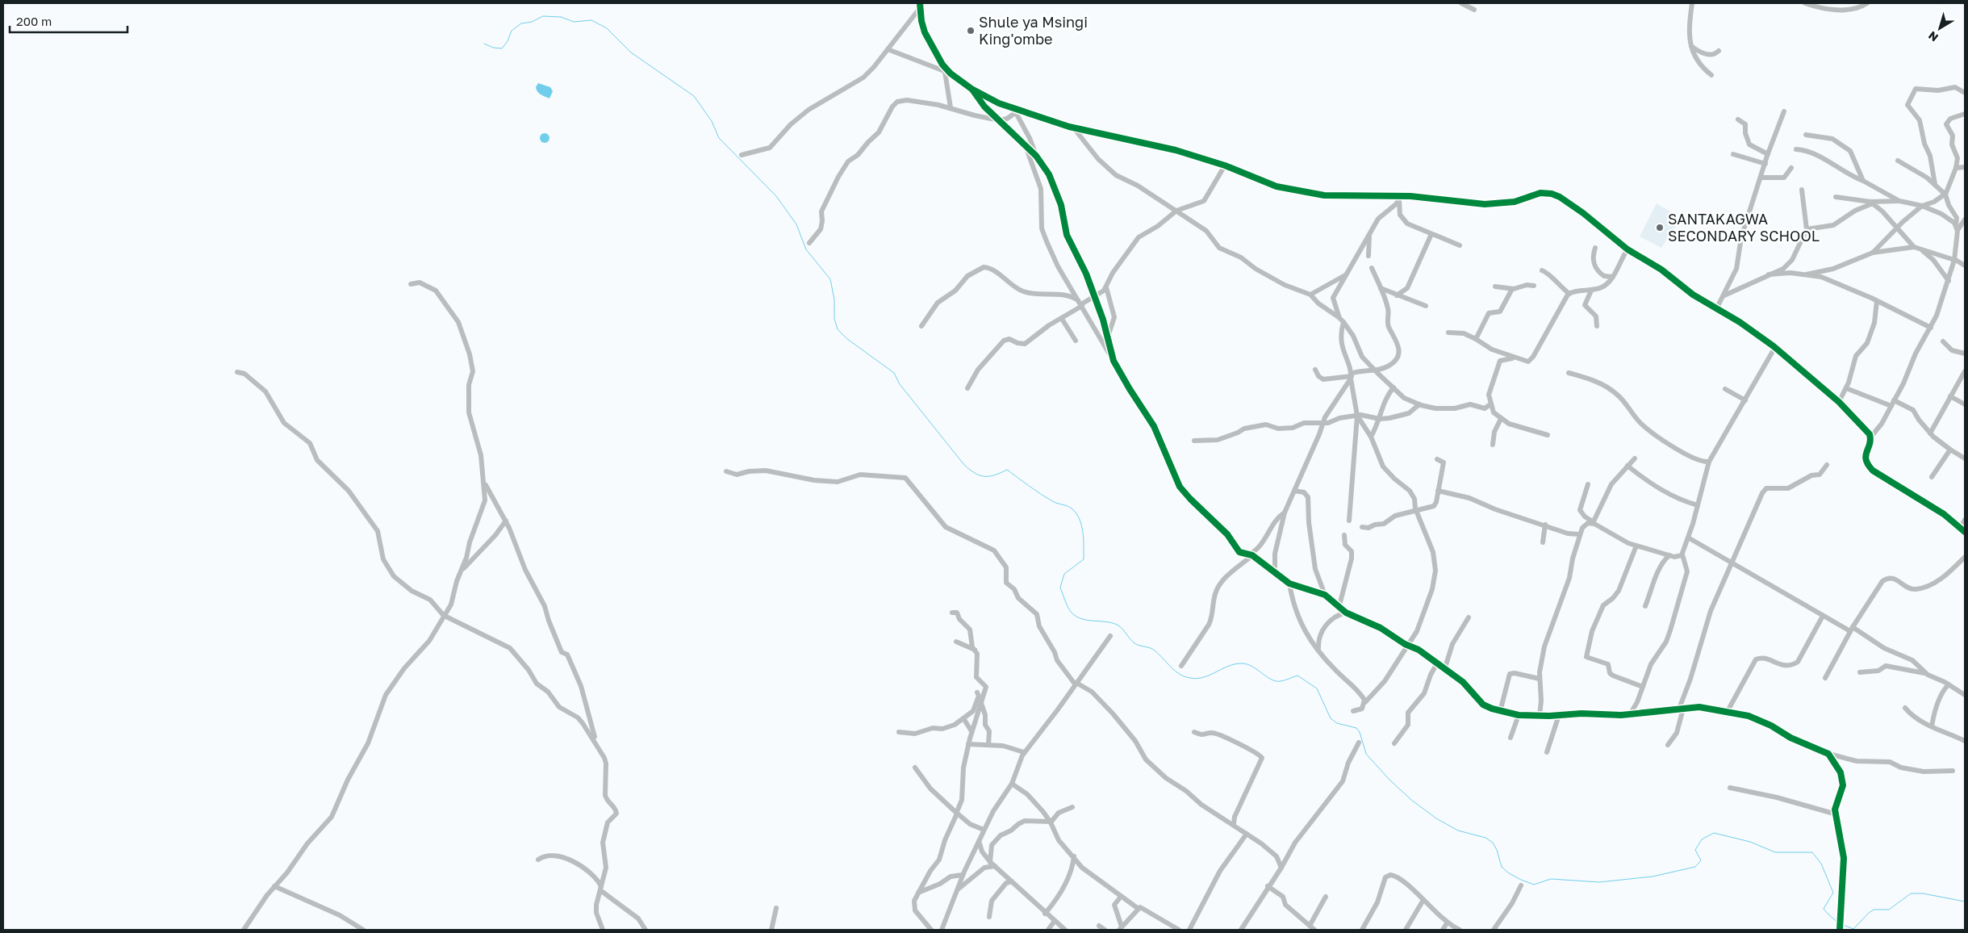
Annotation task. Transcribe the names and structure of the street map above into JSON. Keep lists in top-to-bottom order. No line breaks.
{"places":["Shule ya Msingi King'ombe","SANTAKAGWA SECONDARY SCHOOL"],"scale_bar":"200 m","north":"bottom left"}
